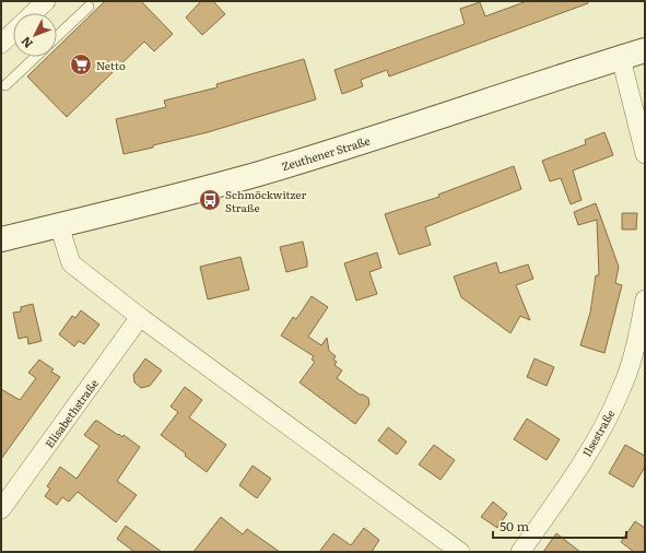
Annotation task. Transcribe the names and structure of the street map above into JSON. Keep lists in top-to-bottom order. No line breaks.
{"streets":{"main road":["Zeuthener Straße"],"street":["Elisabethstraße","Ilsestraße"]},"places":{"supermarket":["Netto"],"bus stop":["Schmöckwitzer Straße"]},"scale_bar":"50 m","north":"bottom left"}
